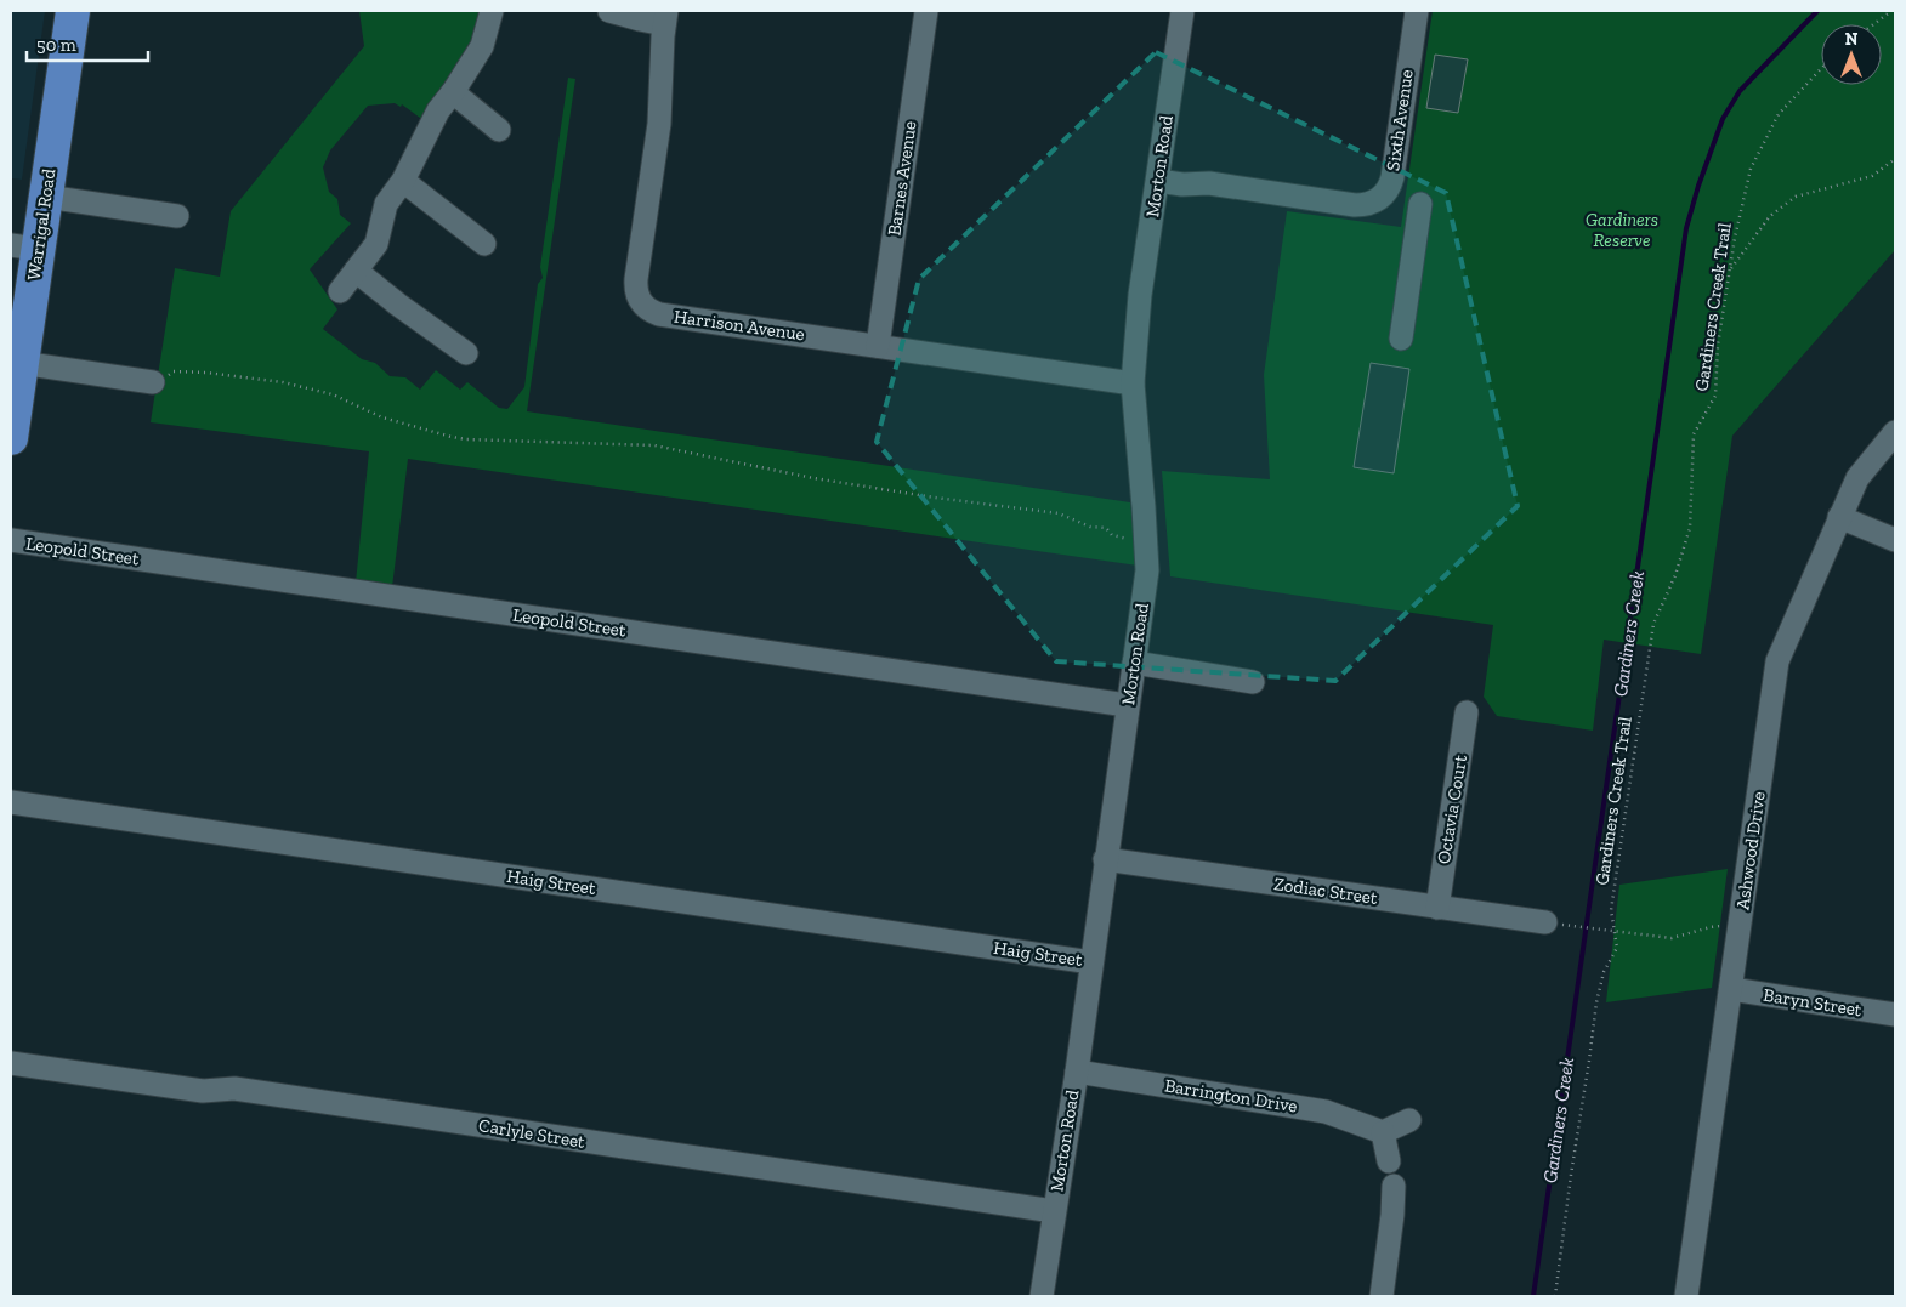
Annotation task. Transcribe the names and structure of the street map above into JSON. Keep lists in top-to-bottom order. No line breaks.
{"streets":{"highway":["Warrigal Road"],"street":["Sixth Avenue","Morton Road","Barnes Avenue","Harrison Avenue","Leopold Street","Octavia Court","Ashwood Drive","Haig Street","Zodiac Street","Baryn Street","Barrington Drive","Carlyle Street"],"path":["Gardiners Creek Trail"]},"crossings":[["Sixth Avenue","Morton Road"],["Morton Road","Harrison Avenue"],["Morton Road","Leopold Street"],["Morton Road","Haig Street"],["Morton Road","Zodiac Street"],["Morton Road","Barrington Drive"],["Morton Road","Carlyle Street"],["Barnes Avenue","Harrison Avenue"],["Octavia Court","Zodiac Street"],["Ashwood Drive","Baryn Street"]],"water":["Gardiners Creek"],"parks":["Gardiners Reserve"],"scale_bar":"50 m","north":"top"}
